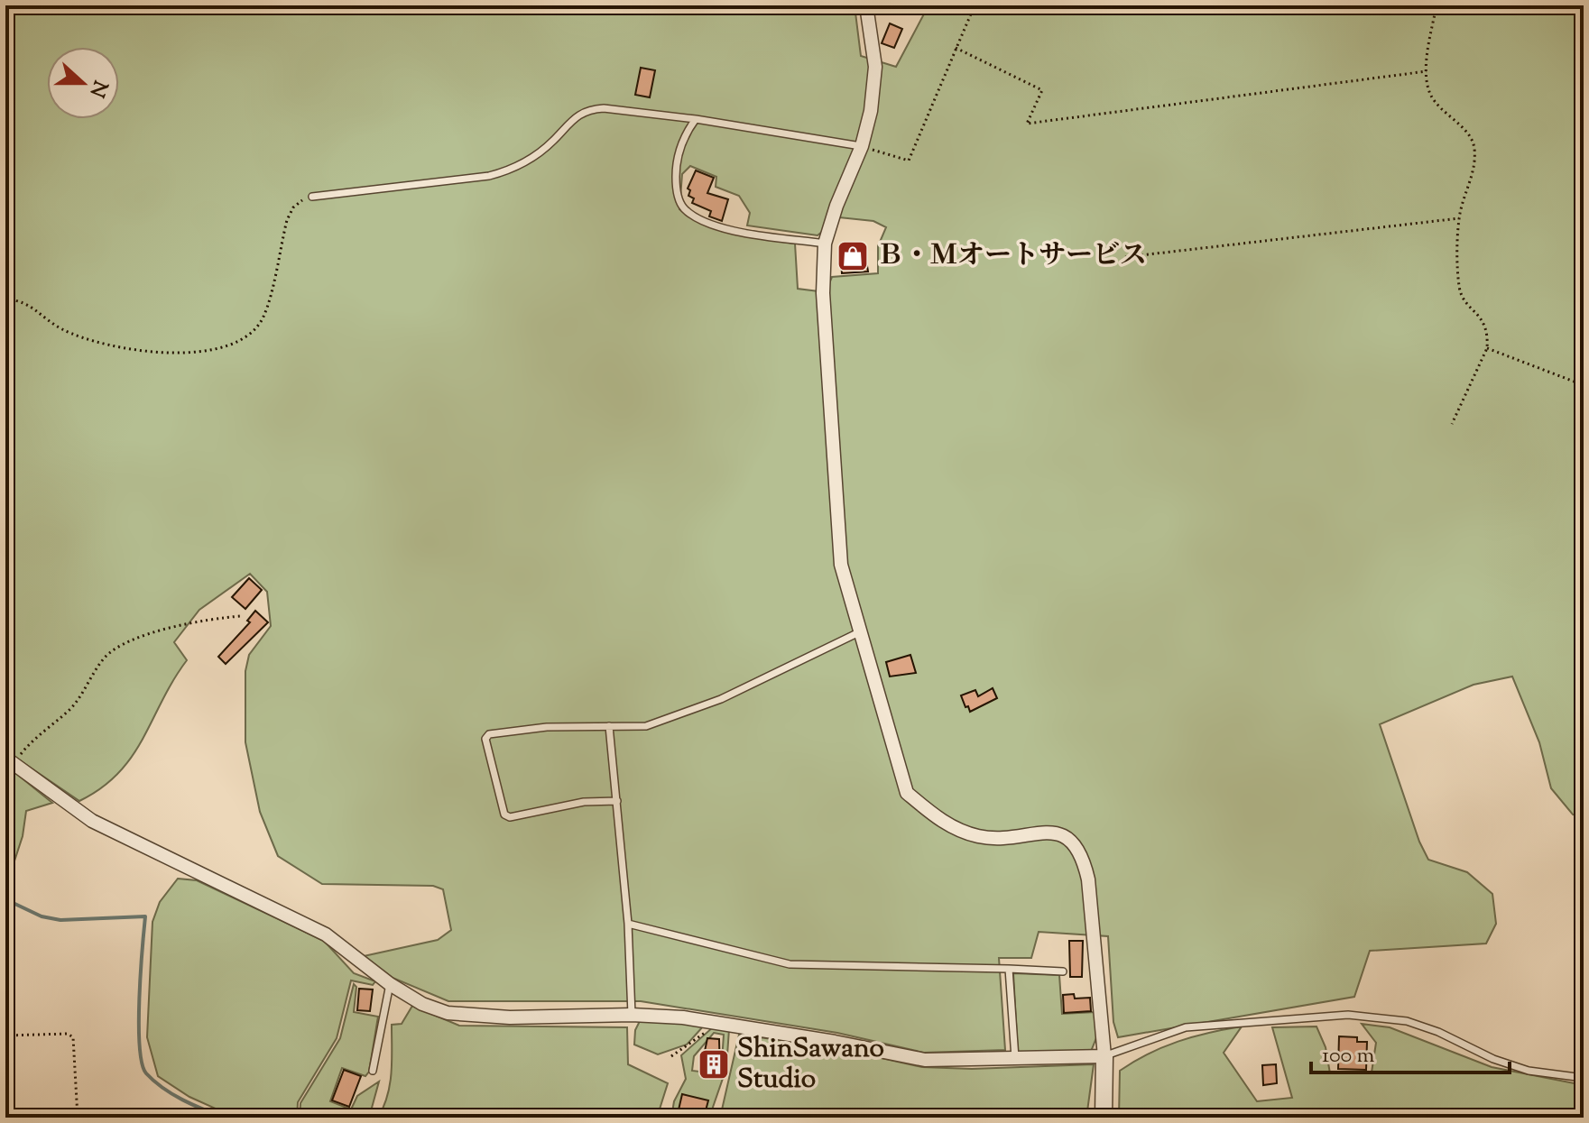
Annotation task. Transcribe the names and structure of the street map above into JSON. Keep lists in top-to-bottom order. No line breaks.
{"places":{"shop":["Ｂ・Ｍオートサービス"],"building":["ShinSawano Studio"]},"scale_bar":"100 m","north":"right"}
